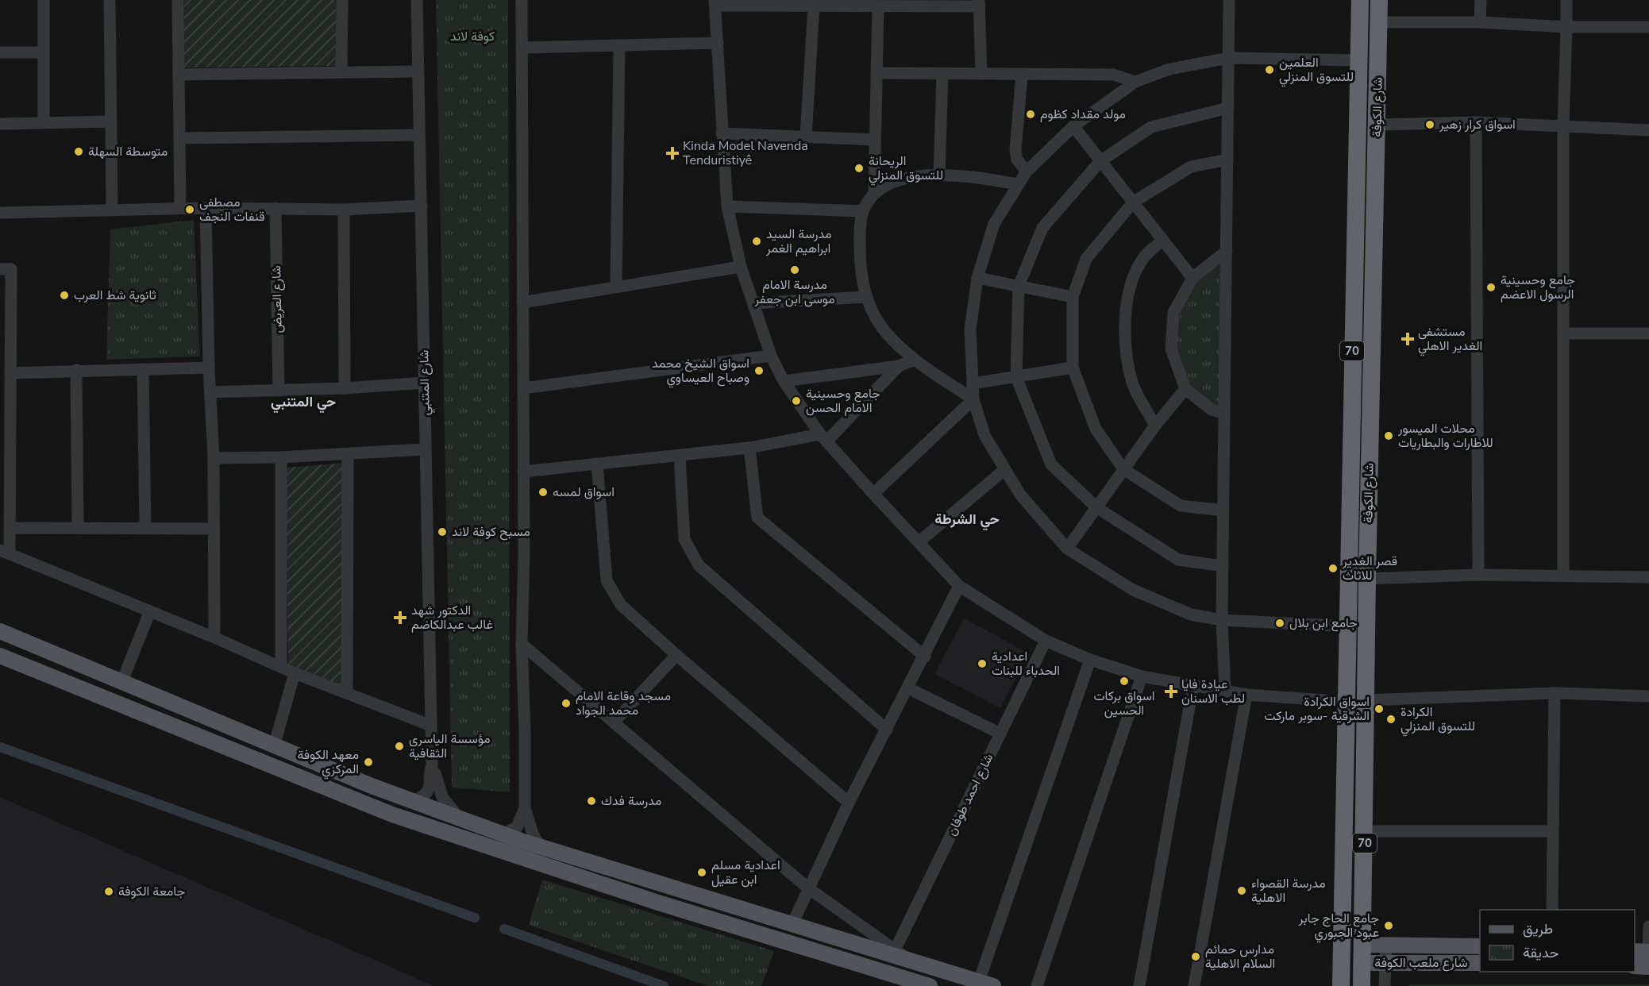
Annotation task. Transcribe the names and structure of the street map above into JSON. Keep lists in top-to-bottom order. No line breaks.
{"streets":{"highway":["شارع الكوفة","70"],"main road":["شارع ملعب الكوفة"],"street":["شارع العريض","شارع المتنبي","شارع احمد طوفان"]},"crossings":[["شارع الكوفة","شارع ملعب الكوفة"]],"districts":["حي المتنبي","حي الشرطة"],"parks":["كوفة لاند"],"places":{"other":["العلمين للتسوق المنزلي","مولد مقداد كظوم","اسواق كرار زهير","متوسطة السهلة","الريحانة للتسوق المنزلي","مصطفى قنفات النجف","مدرسة السيد ابراهيم الغمر","مدرسة الامام موسى ابن جعفر","جامع وحسينية الرسول الاعضم","ثانوية شط العرب","اسواق الشيخ محمد وصباح العيساوي","جامع وحسينية الامام الحسن","محلات الميسور للاطارات والبطاريات","اسواق لمسه","مسبح كوفة لاند","قصر الغدير للاثاث","جامع ابن بلال","اعدادية الحدباء للبنات","اسواق بركات الحسين","مسجد وقاعة الامام محمد الجواد","اسواق الكرادة الشرقية -سوبر ماركت","الكرادة للتسوق المنزلي","مؤسسة الياسري الثقافية","معهد الكوفة المركزي","مدرسة فدك","اعدادية مسلم ابن عقيل","مدرسة القصواء الاهلية","جامعة الكوفة","جامع الحاج جابر عبود الجبوري","مدارس حمائم السلام الاهلية"],"health":["Kinda Model Navenda Tenduristiyê","مستشفى الغدير الاهلي","الدكتور شهد غالب عبدالكاضم","عيادة فايا لطب الاسنان"]},"legend":["طريق","حديقة"]}
